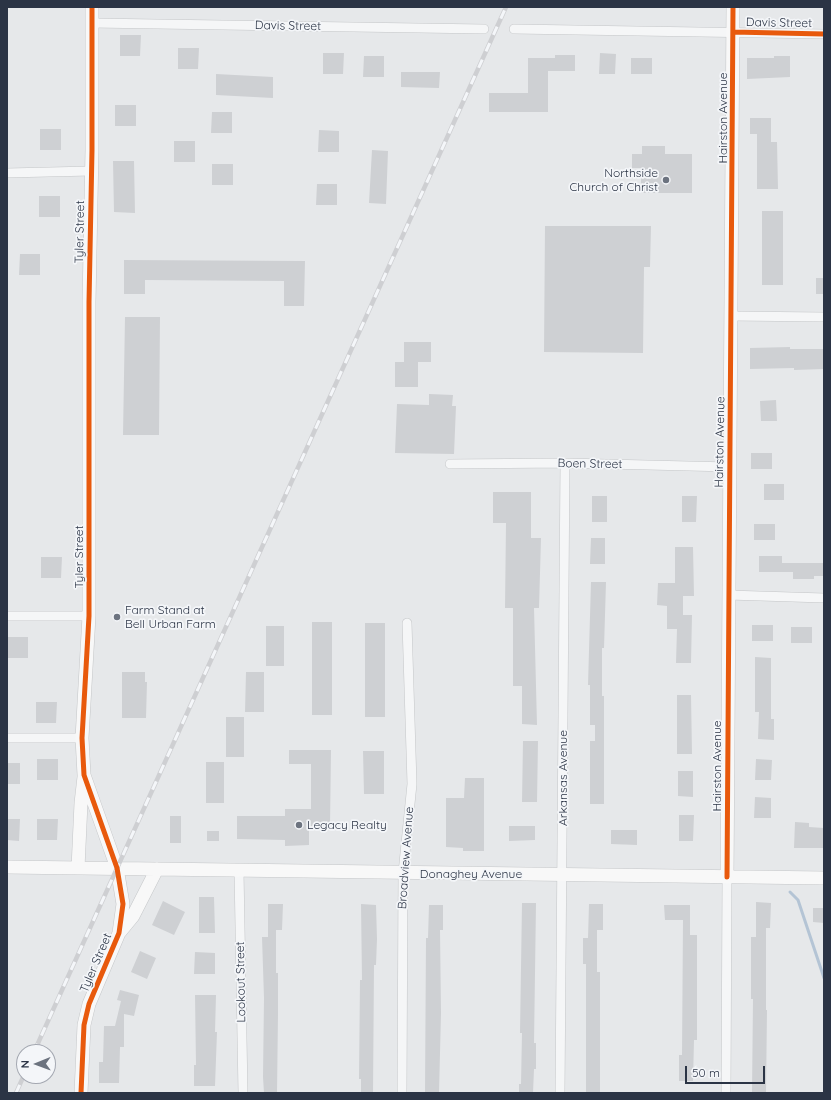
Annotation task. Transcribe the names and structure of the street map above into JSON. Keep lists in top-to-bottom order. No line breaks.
{"streets":{"street":["Davis Street","Hairston Avenue","Tyler Street","Boen Street","Arkansas Avenue","Broadview Avenue","Donaghey Avenue","Lookout Street"]},"crossings":[["Davis Street","Hairston Avenue"],["Davis Street","Tyler Street"],["Hairston Avenue","Boen Street"],["Hairston Avenue","Donaghey Avenue"],["Tyler Street","Donaghey Avenue"],["Boen Street","Arkansas Avenue"],["Arkansas Avenue","Donaghey Avenue"],["Broadview Avenue","Donaghey Avenue"],["Donaghey Avenue","Lookout Street"]],"places":["Northside Church of Christ","Farm Stand at Bell Urban Farm","Legacy Realty"],"scale_bar":"50 m","north":"left"}
